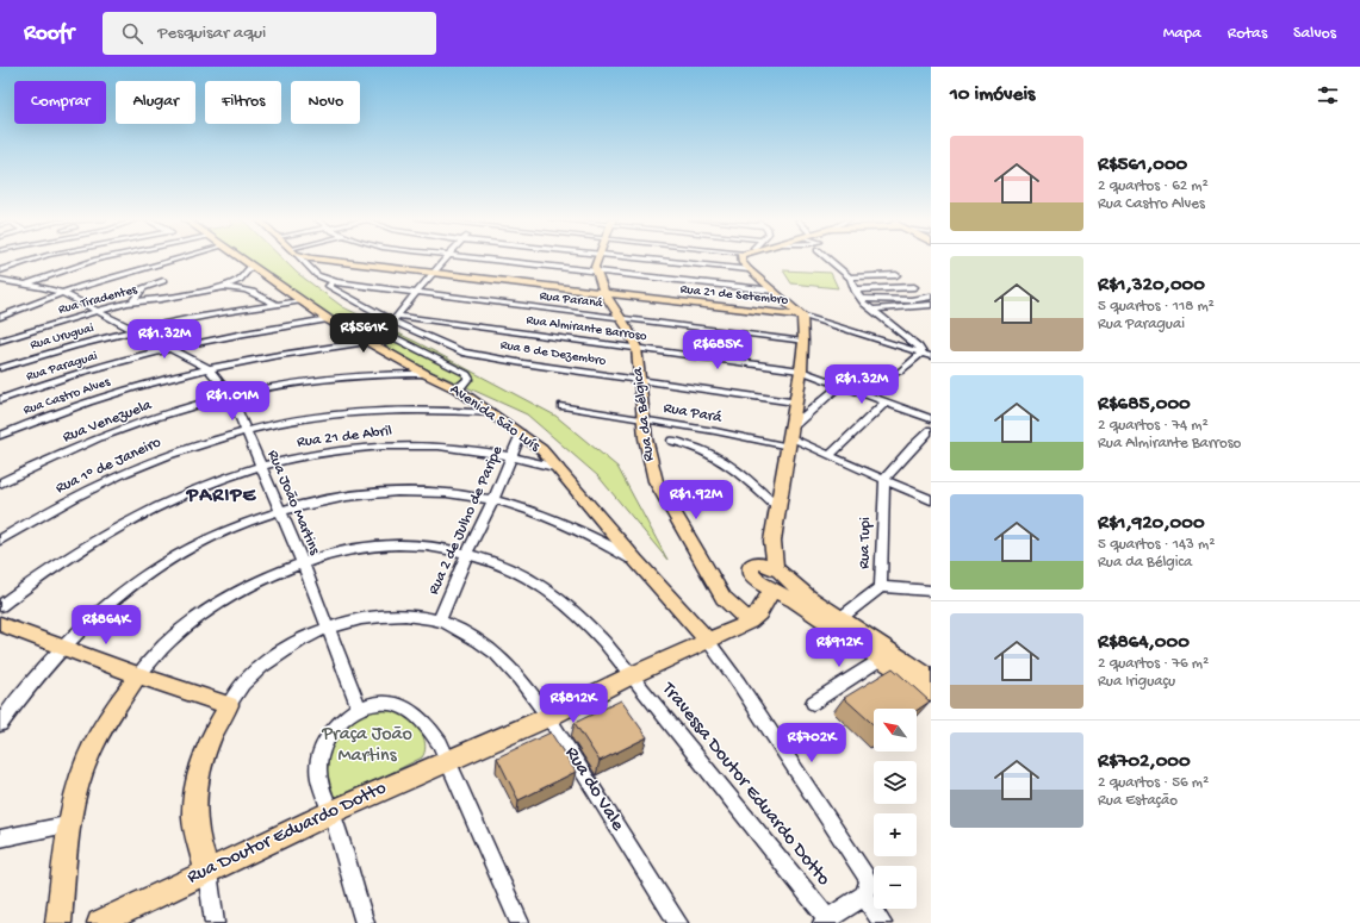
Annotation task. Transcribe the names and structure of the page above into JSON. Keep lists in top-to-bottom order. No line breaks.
{"streets":{"main road":["Rua 21 de Setembro","Rua da Bélgica","Avenida São Luís","Rua do Vale","Rua Doutor Eduardo Dotto"],"street":["Rua Tiradentes","Rua Paraná","Rua Almirante Barroso","Rua Uruguai","Rua 8 de Dezembro","Rua Paraguai","Rua Castro Alves","Rua Pará","Rua Venezuela","Rua 21 de Abril","Rua 1º de Janeiro","Rua João Martins","Rua 2 de Julho de Paripe","Rua Tupi","Travessa Doutor Eduardo Dotto"]},"crossings":[["Rua 21 de Setembro","Rua da Bélgica"],["Rua Tiradentes","Avenida São Luís"],["Rua Tiradentes","Rua João Martins"],["Rua Paraná","Rua 8 de Dezembro"],["Rua Paraná","Rua da Bélgica"],["Rua Almirante Barroso","Rua 8 de Dezembro"],["Rua Almirante Barroso","Rua da Bélgica"],["Rua Uruguai","Avenida São Luís"],["Rua Uruguai","Rua João Martins"],["Rua 8 de Dezembro","Rua da Bélgica"],["Rua Paraguai","Avenida São Luís"],["Rua Paraguai","Rua João Martins"],["Rua Castro Alves","Avenida São Luís"],["Rua Castro Alves","Rua João Martins"],["Rua Pará","Rua da Bélgica"],["Rua Pará","Rua Tupi"],["Rua da Bélgica","Rua Doutor Eduardo Dotto"],["Avenida São Luís","Rua Venezuela"],["Avenida São Luís","Rua 21 de Abril"],["Avenida São Luís","Rua 1º de Janeiro"],["Avenida São Luís","Rua 2 de Julho de Paripe"],["Avenida São Luís","Rua Doutor Eduardo Dotto"],["Rua Venezuela","Rua João Martins"],["Rua 21 de Abril","Rua João Martins"],["Rua 21 de Abril","Rua 2 de Julho de Paripe"],["Rua 1º de Janeiro","Rua João Martins"],["Rua João Martins","Travessa Doutor Eduardo Dotto"],["Rua João Martins","Rua do Vale"],["Rua 2 de Julho de Paripe","Travessa Doutor Eduardo Dotto"],["Rua 2 de Julho de Paripe","Rua do Vale"],["Travessa Doutor Eduardo Dotto","Rua Doutor Eduardo Dotto"],["Rua do Vale","Rua Doutor Eduardo Dotto"]],"districts":["PARIPE"],"parks":["Praça João Martins"],"north":"top left","page":{"header":"Roofr","search":"Pesquisar aqui","nav":["Mapa","Rotas","Salvos"],"heading":"10 imóveis","chip":["Comprar","Alugar","Filtros","Novo"],"list":[{"name":"R$561,000","note":"2 quartos · 62 m² · Rua Castro Alves"},{"name":"R$1,320,000","note":"5 quartos · 118 m² · Rua Paraguai"},{"name":"R$685,000","note":"2 quartos · 74 m² · Rua Almirante Barroso"},{"name":"R$1,920,000","note":"5 quartos · 143 m² · Rua da Bélgica"},{"name":"R$864,000","note":"2 quartos · 76 m² · Rua Iriguaçu"},{"name":"R$702,000","note":"2 quartos · 56 m² · Rua Estação"}],"price":["R$561K","R$1.32M","R$685K","R$1.32M","R$1.01M","R$1.92M","R$864K","R$912K","R$812K","R$702K"],"map_buttons":["+","−"]}}
